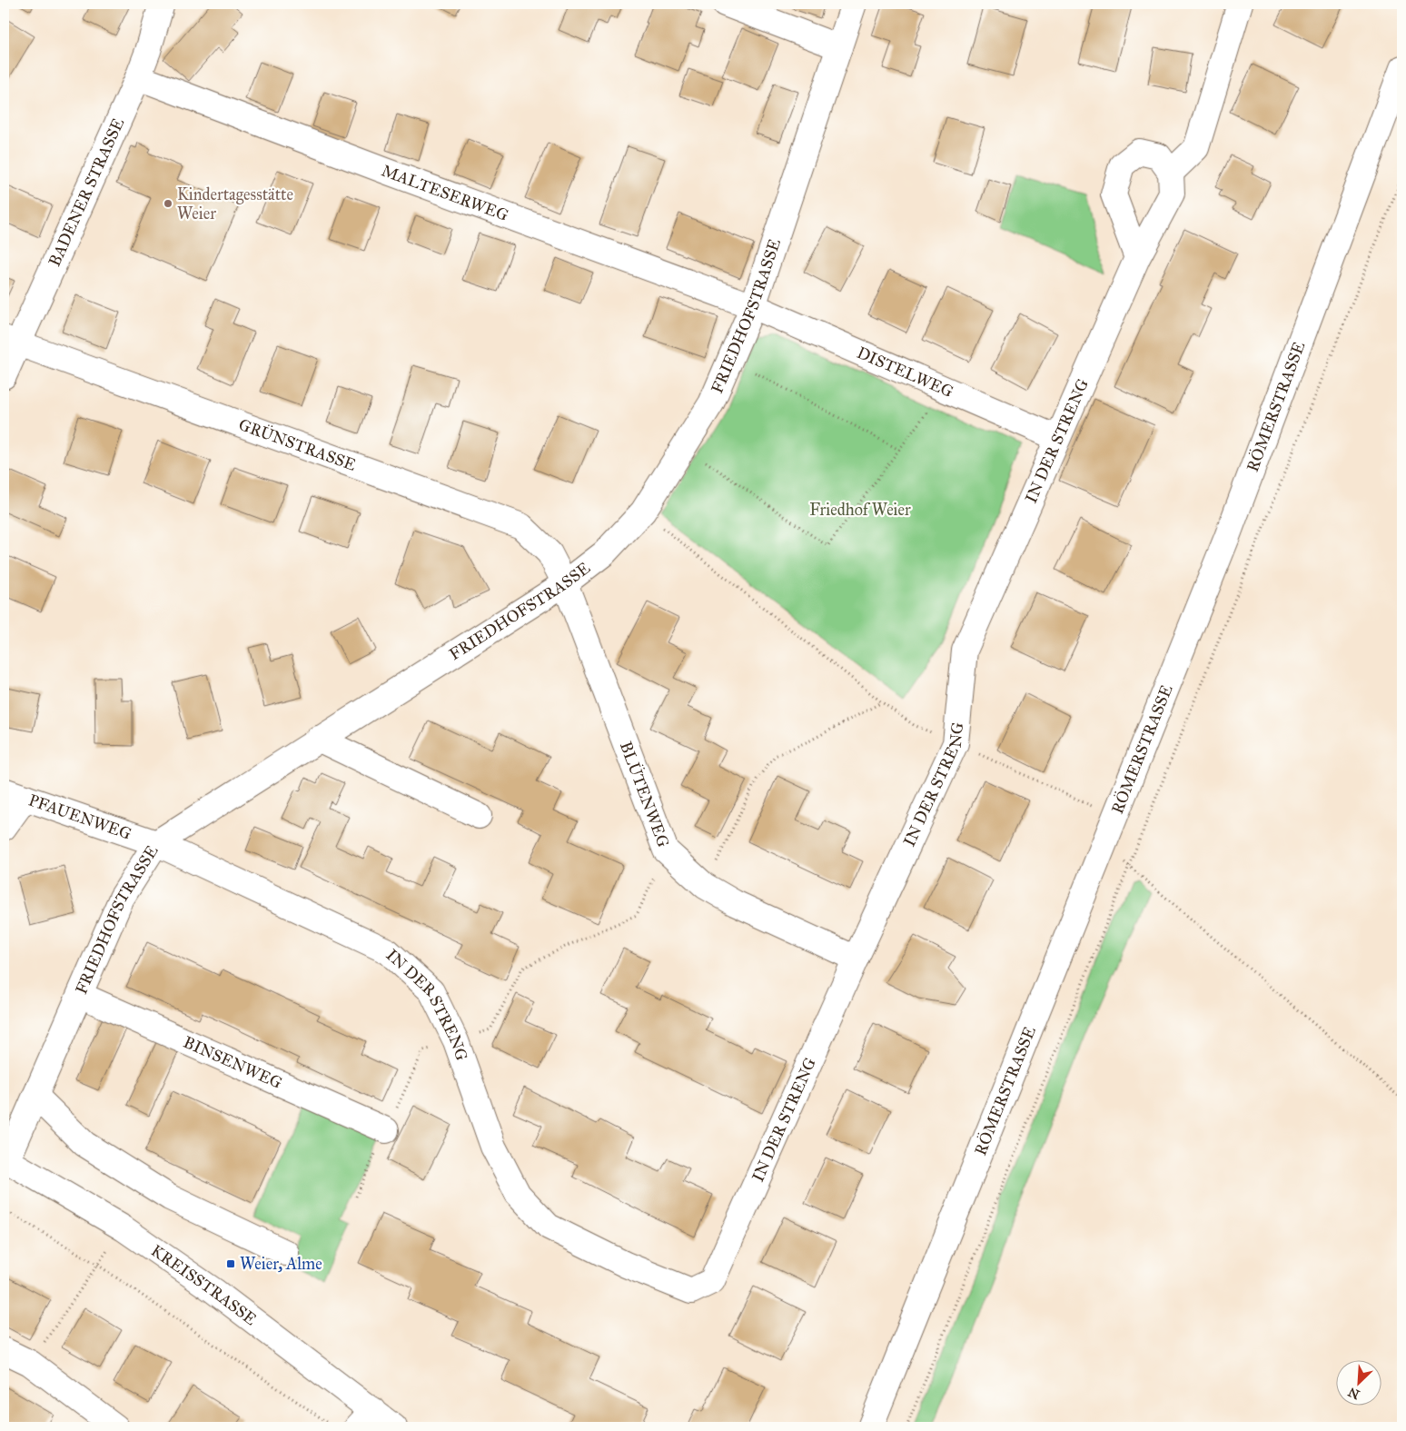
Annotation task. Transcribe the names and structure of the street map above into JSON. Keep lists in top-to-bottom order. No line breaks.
{"streets":{"street":["BADENER STRASSE","MALTESERWEG","FRIEDHOFSTRASSE","DISTELWEG","RÖMERSTRASSE","IN DER STRENG","GRÜNSTRASSE","BLÜTENWEG","PFAUENWEG","BINSENWEG","KREISSTRASSE"]},"crossings":[["BADENER STRASSE","MALTESERWEG"],["BADENER STRASSE","GRÜNSTRASSE"],["MALTESERWEG","FRIEDHOFSTRASSE"],["MALTESERWEG","DISTELWEG"],["FRIEDHOFSTRASSE","DISTELWEG"],["FRIEDHOFSTRASSE","IN DER STRENG"],["FRIEDHOFSTRASSE","GRÜNSTRASSE"],["FRIEDHOFSTRASSE","BLÜTENWEG"],["FRIEDHOFSTRASSE","PFAUENWEG"],["FRIEDHOFSTRASSE","BINSENWEG"],["FRIEDHOFSTRASSE","KREISSTRASSE"],["DISTELWEG","IN DER STRENG"],["IN DER STRENG","BLÜTENWEG"],["IN DER STRENG","PFAUENWEG"],["GRÜNSTRASSE","BLÜTENWEG"]],"parks":["Friedhof Weier"],"places":{"other":["Kindertagesstätte Weier"],"transit":["Weier, Alme"]},"north":"bottom left"}
